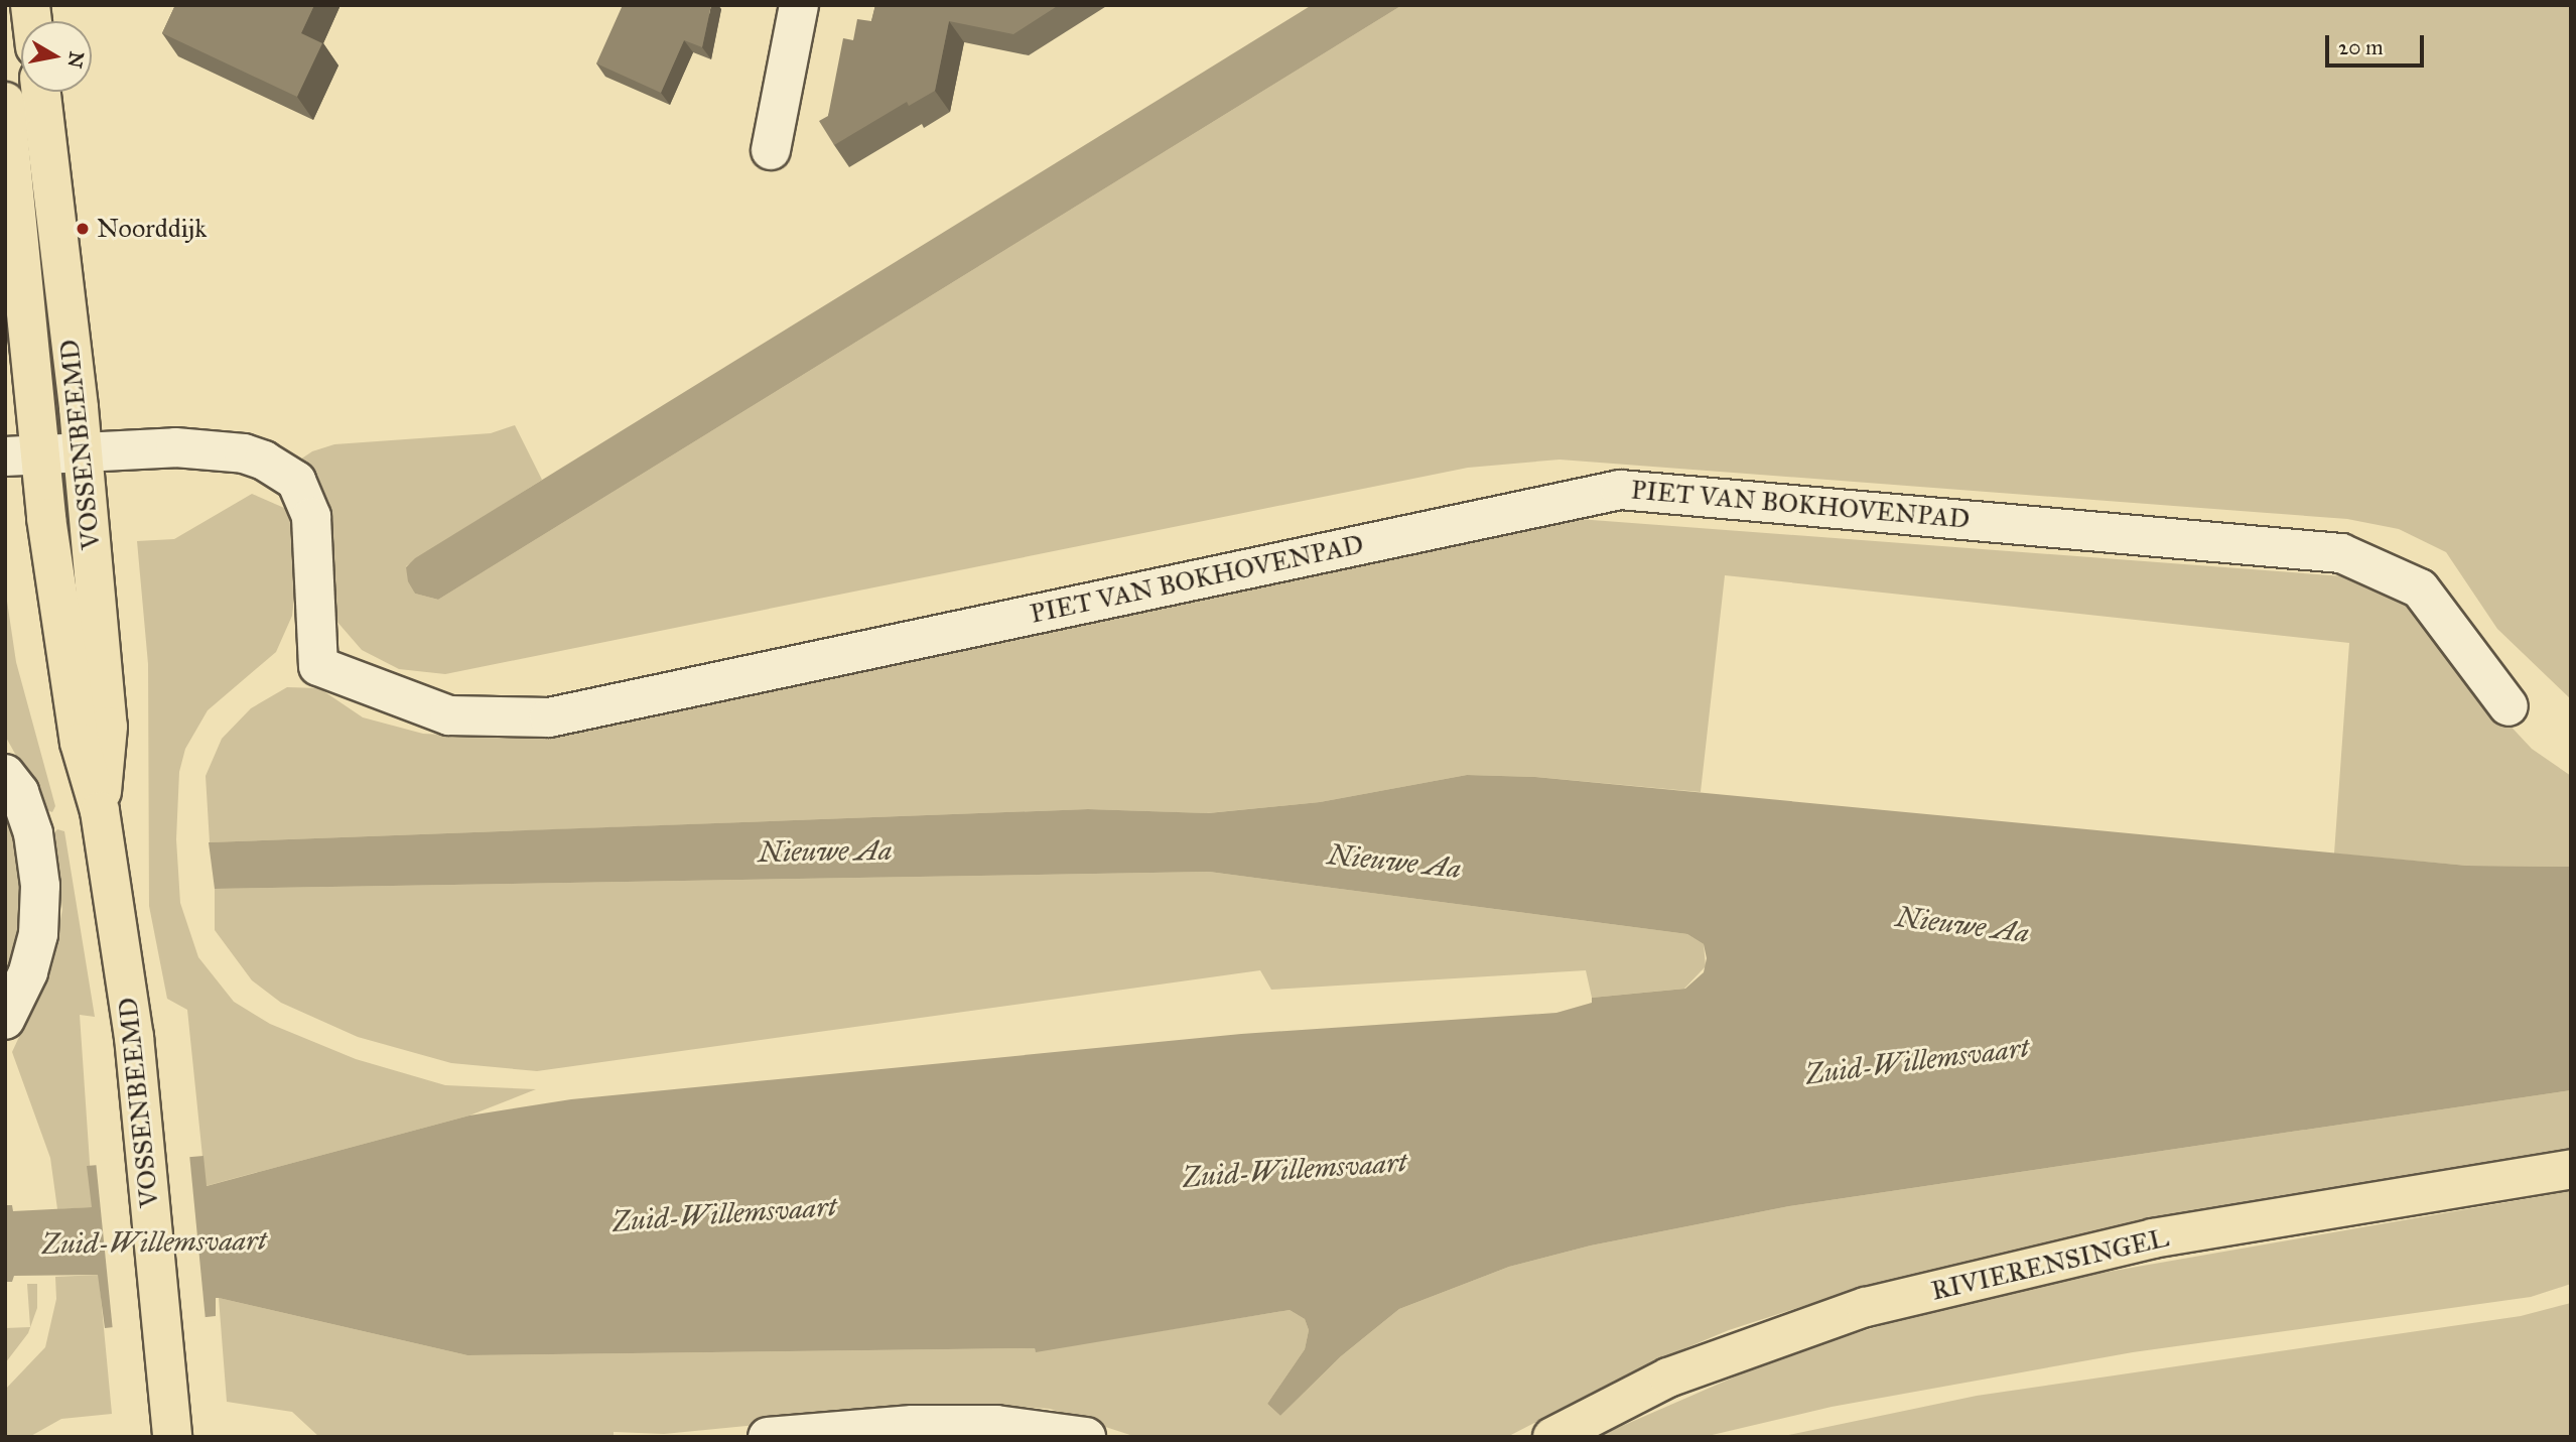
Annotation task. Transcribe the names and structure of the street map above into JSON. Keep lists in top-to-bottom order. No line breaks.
{"streets":{"main road":["VOSSENBEEMD","RIVIERENSINGEL"],"street":["PIET VAN BOKHOVENPAD"]},"crossings":[["VOSSENBEEMD","PIET VAN BOKHOVENPAD"]],"water":["Nieuwe Aa","Zuid-Willemsvaart"],"places":["Noorddijk"],"scale_bar":"20 m","north":"right"}
